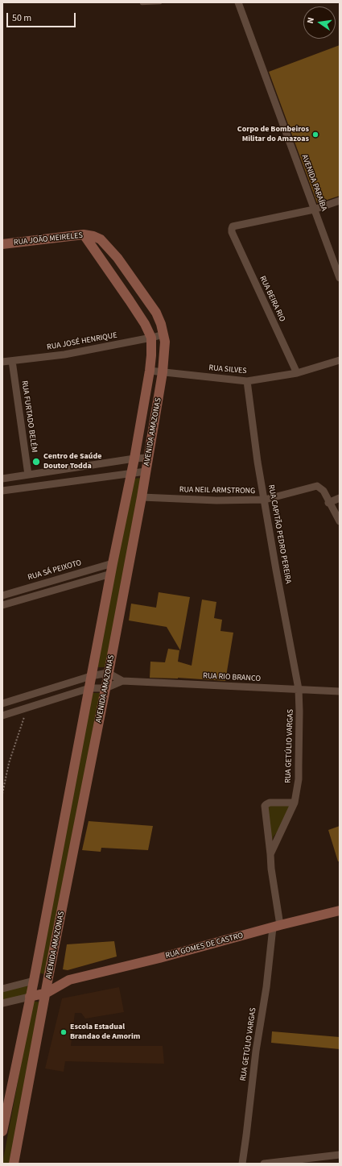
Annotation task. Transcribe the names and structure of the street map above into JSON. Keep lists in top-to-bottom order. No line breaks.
{"streets":{"street":["AVENIDA PARAÍBA","RUA JOÃO MEIRELES","RUA BEIRA RIO","RUA JOSÉ HENRIQUE","RUA SILVES","RUA FURTADO BELÉM","AVENIDA AMAZONAS","RUA NEIL ARMSTRONG","RUA CAPITÃO PEDRO PEREIRA","RUA SÁ PEIXOTO","RUA RIO BRANCO","RUA GETÚLIO VARGAS","RUA GOMES DE CASTRO"]},"crossings":[["AVENIDA PARAÍBA","RUA BEIRA RIO"],["RUA JOÃO MEIRELES","AVENIDA AMAZONAS"],["RUA BEIRA RIO","RUA SILVES"],["RUA JOSÉ HENRIQUE","RUA FURTADO BELÉM"],["RUA JOSÉ HENRIQUE","AVENIDA AMAZONAS"],["RUA SILVES","AVENIDA AMAZONAS"],["RUA SILVES","RUA CAPITÃO PEDRO PEREIRA"],["AVENIDA AMAZONAS","RUA NEIL ARMSTRONG"],["AVENIDA AMAZONAS","RUA SÁ PEIXOTO"],["AVENIDA AMAZONAS","RUA RIO BRANCO"],["AVENIDA AMAZONAS","RUA GOMES DE CASTRO"],["RUA NEIL ARMSTRONG","RUA CAPITÃO PEDRO PEREIRA"],["RUA CAPITÃO PEDRO PEREIRA","RUA RIO BRANCO"],["RUA CAPITÃO PEDRO PEREIRA","RUA GETÚLIO VARGAS"],["RUA RIO BRANCO","RUA GETÚLIO VARGAS"],["RUA GETÚLIO VARGAS","RUA GOMES DE CASTRO"]],"places":["Corpo de Bombeiros Militar do Amazoas","Centro de Saúde Doutor Todda","Escola Estadual Brandao de Amorim"],"scale_bar":"50 m","north":"left"}
